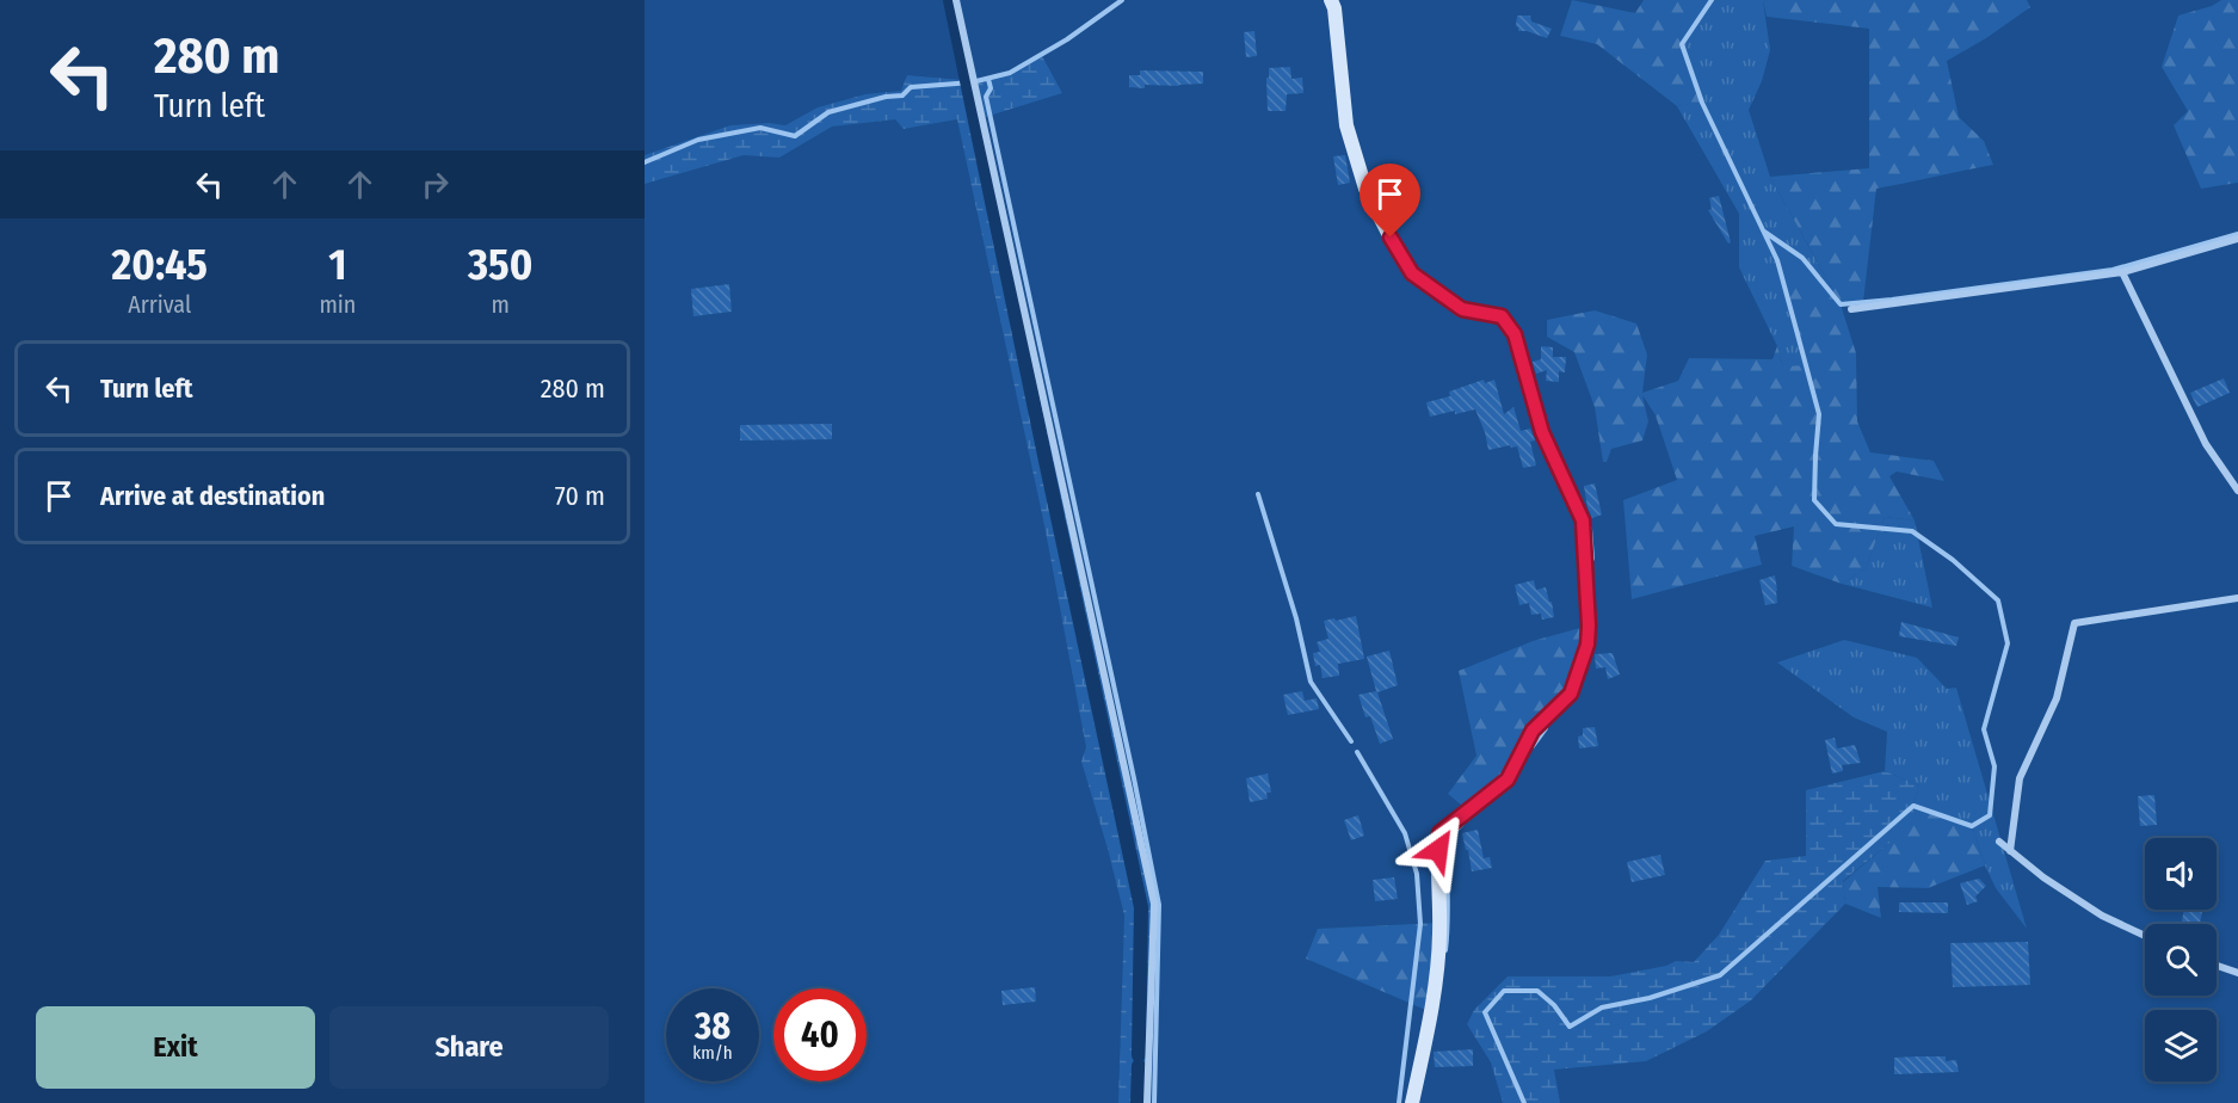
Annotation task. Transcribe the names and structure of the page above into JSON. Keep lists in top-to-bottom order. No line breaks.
{"page":{"turn":["280 m","Turn left"],"eta":["20:45","Arrival","1","min","350","m"],"list":[{"name":"Turn left","value":"280 m"},{"name":"Arrive at destination","value":"70 m"}],"speed":"38 km/h","limit":"40","buttons":["Exit","Share"]}}
